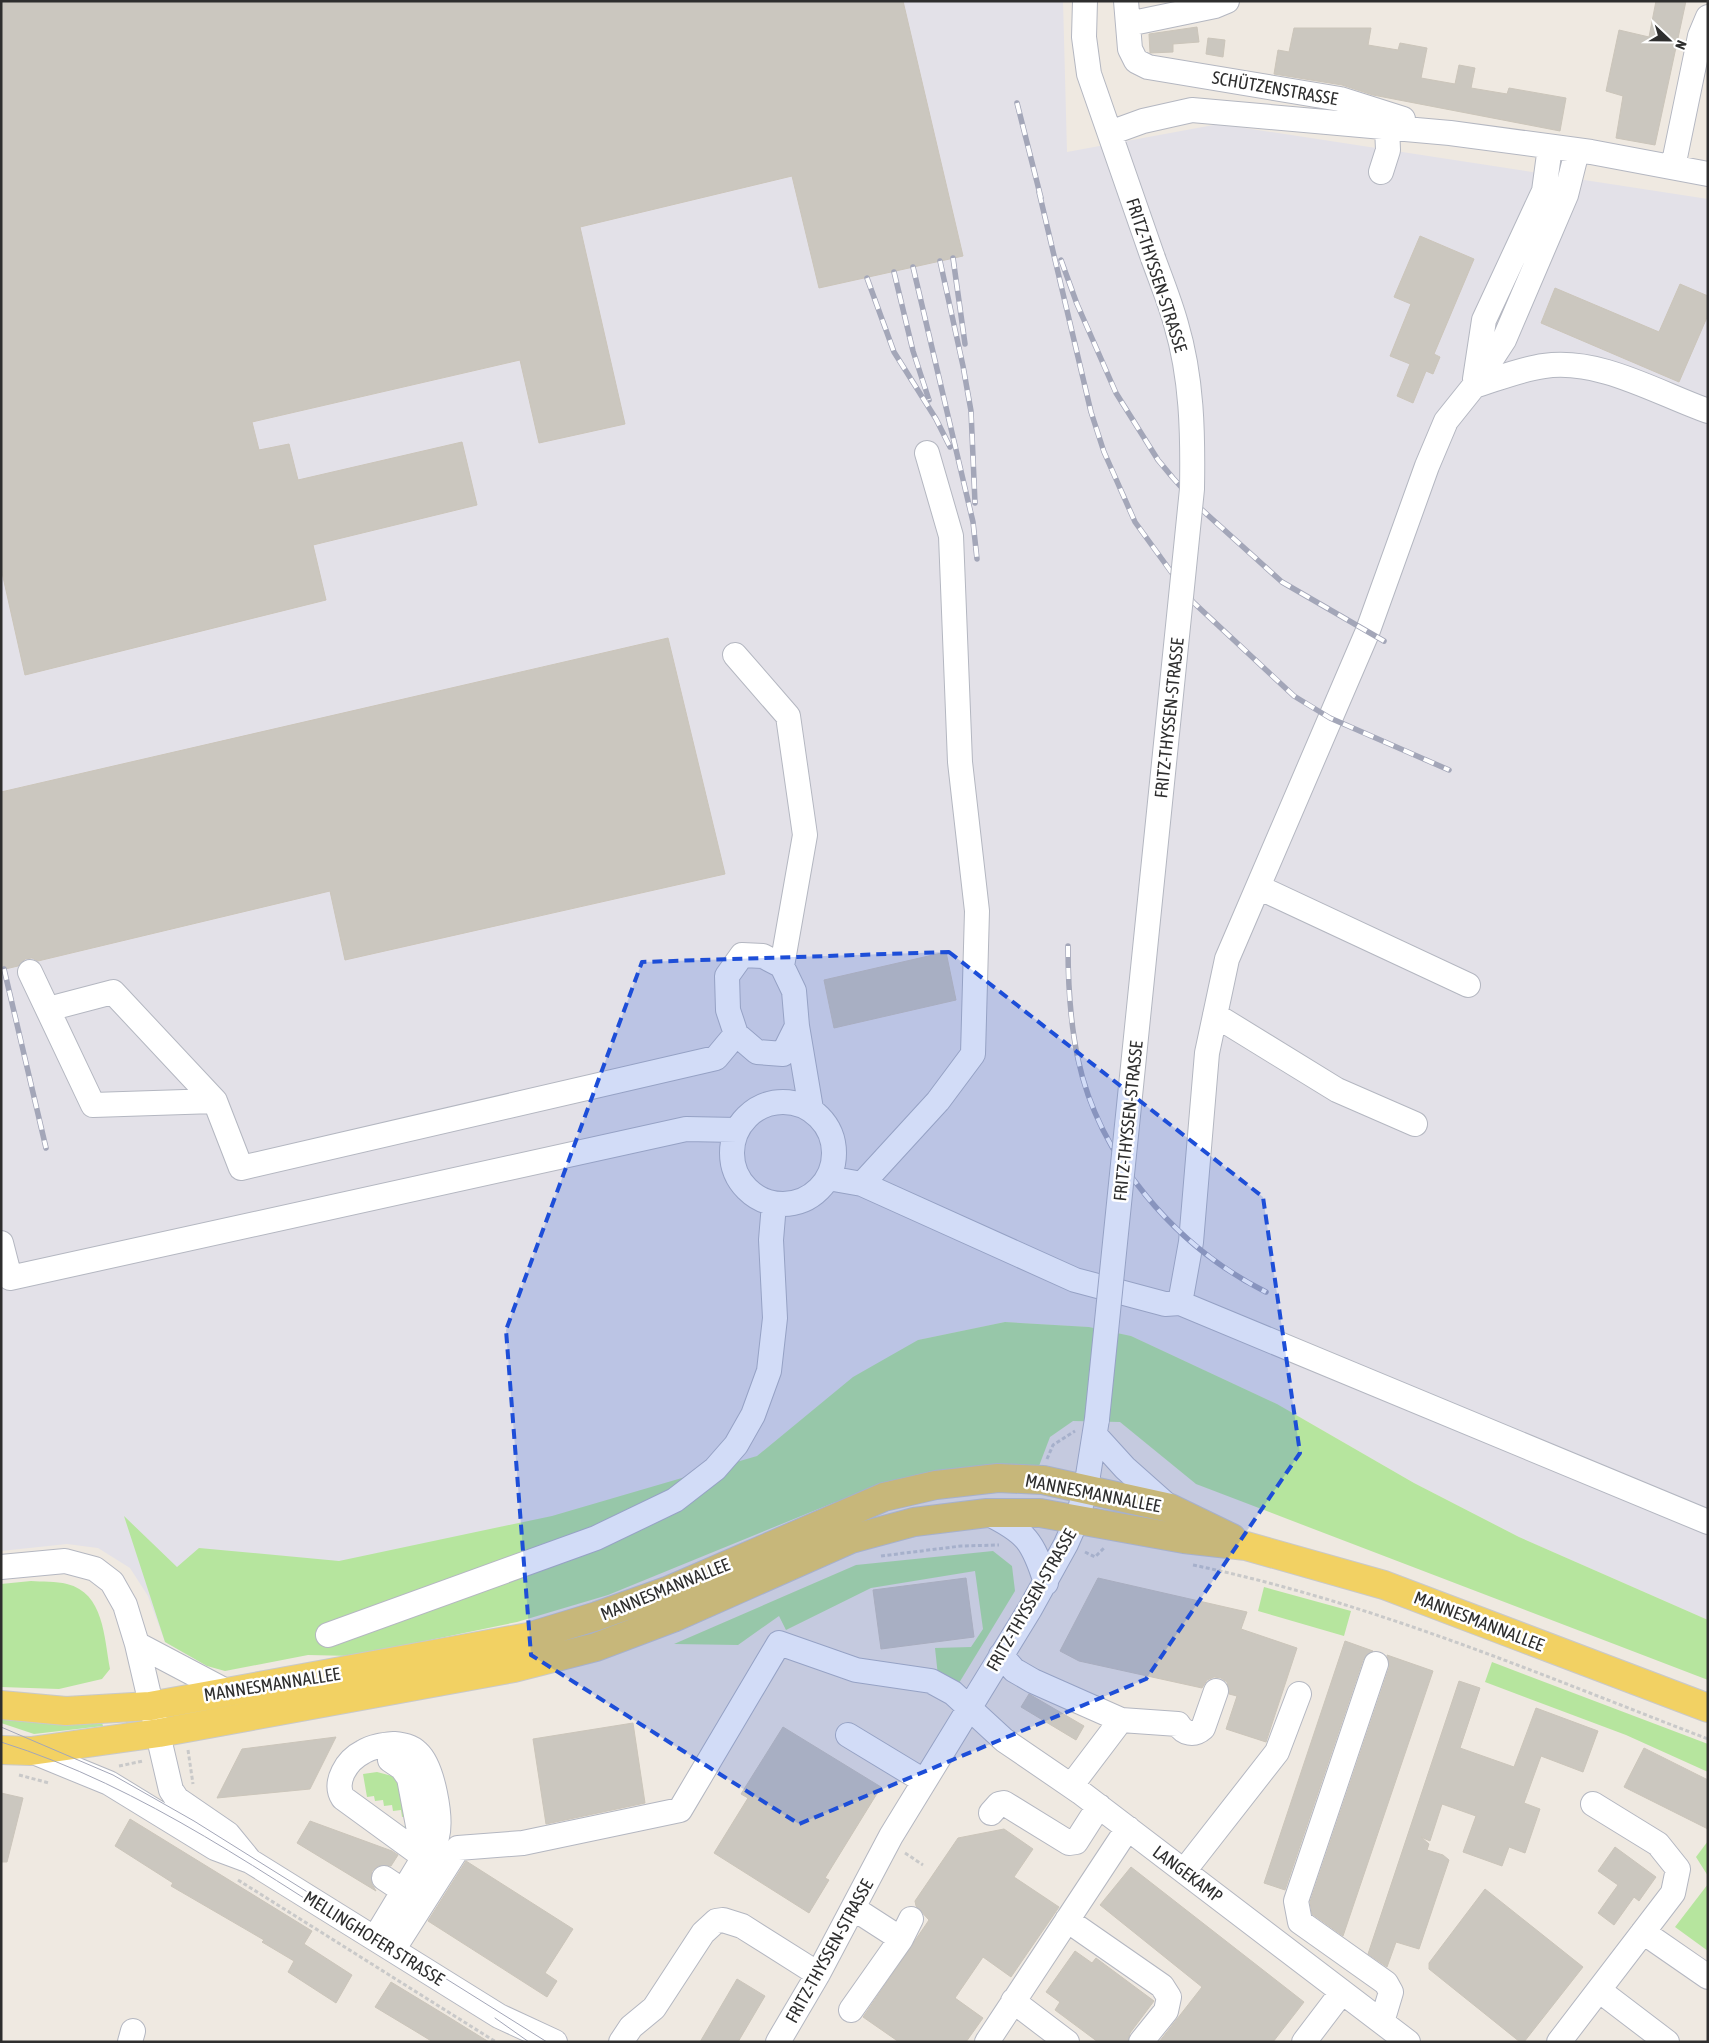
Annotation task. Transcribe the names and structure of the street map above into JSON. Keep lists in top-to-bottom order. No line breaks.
{"streets":{"main road":["MANNESMANNALLEE","MELLINGHOFER STRASSE"],"street":["SCHÜTZENSTRASSE","FRITZ-THYSSEN-STRASSE","LANGEKAMP"]},"crossings":[["SCHÜTZENSTRASSE","FRITZ-THYSSEN-STRASSE"],["FRITZ-THYSSEN-STRASSE","MANNESMANNALLEE"],["FRITZ-THYSSEN-STRASSE","LANGEKAMP"],["MANNESMANNALLEE","MELLINGHOFER STRASSE"],["LANGEKAMP","MELLINGHOFER STRASSE"]],"north":"right"}
